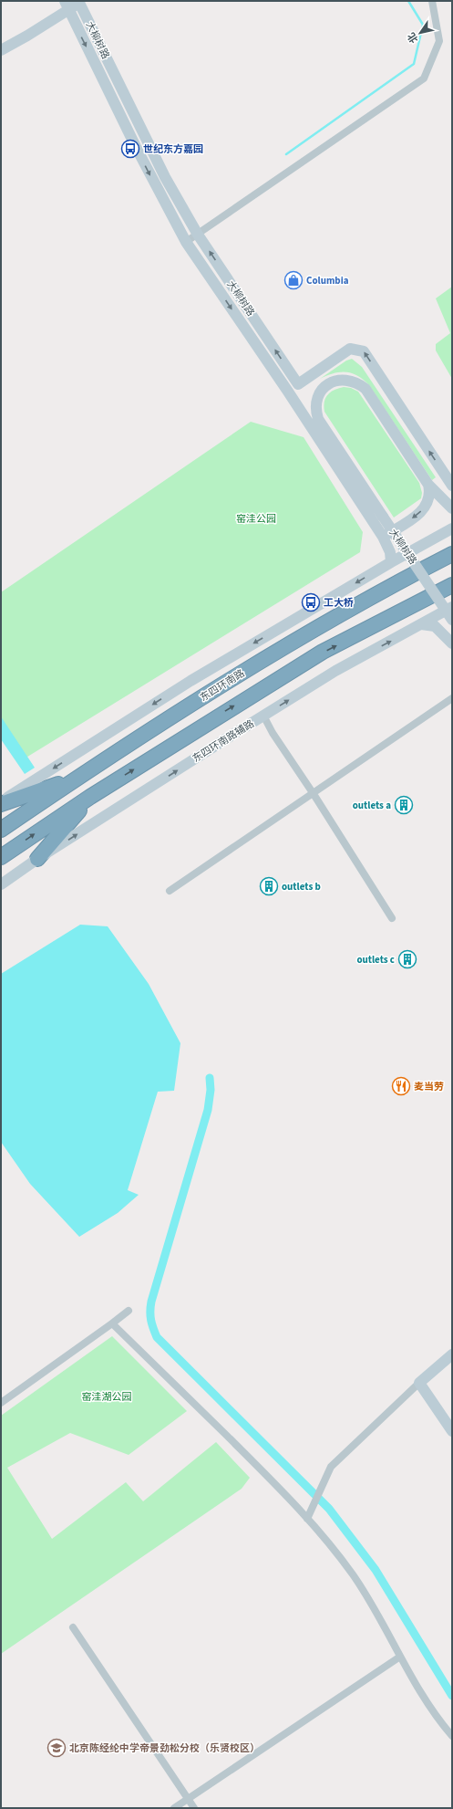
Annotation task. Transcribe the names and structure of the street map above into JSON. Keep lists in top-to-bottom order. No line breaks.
{"streets":{"highway":["东四环南路"],"street":["大柳树路","东四环南路辅路"]},"parks":["窑洼公园","窑洼湖公园"],"places":{"bus stop":["世纪东方嘉园","工大桥"],"shop":["Columbia"],"building":["outlets a","outlets b","outlets c"],"restaurant":["麦当劳"],"school or university":["北京陈经纶中学帝景劲松分校（乐贤校区）"]},"north":"bottom left"}
